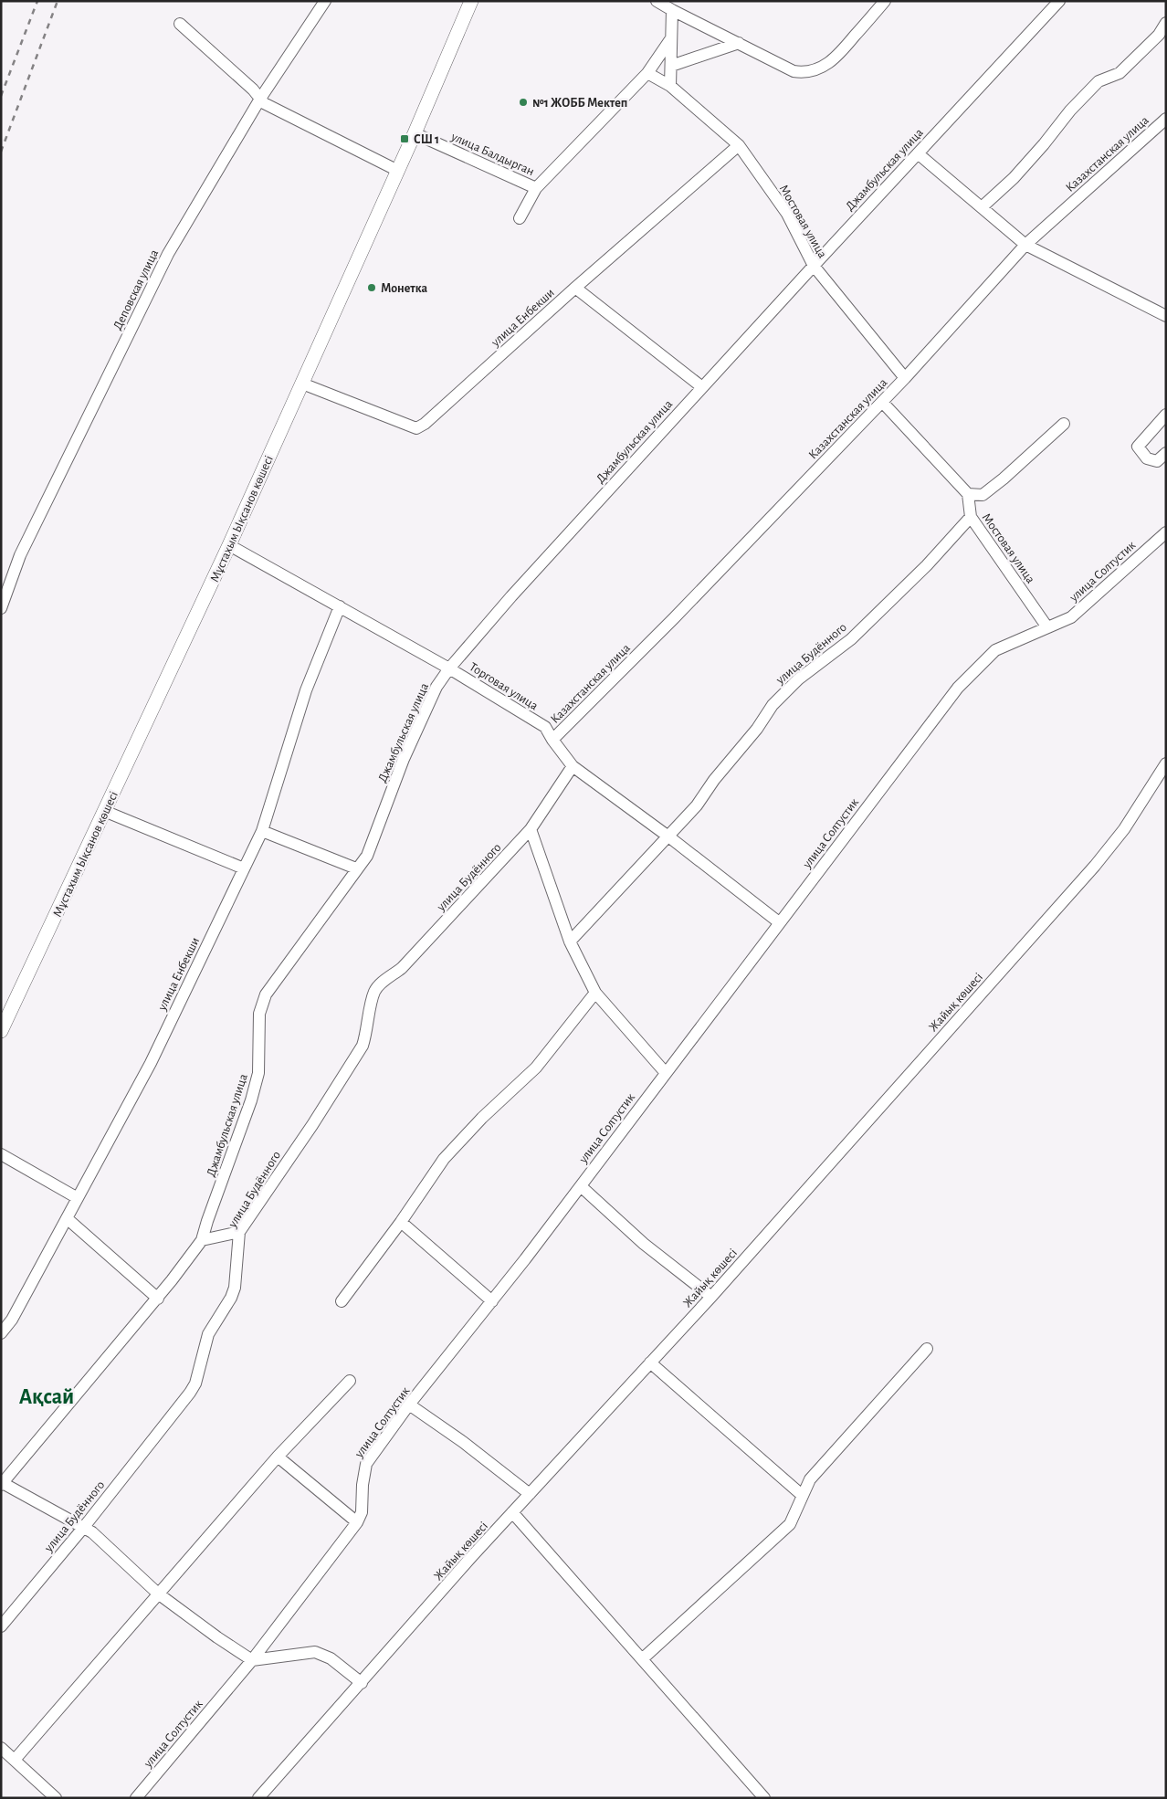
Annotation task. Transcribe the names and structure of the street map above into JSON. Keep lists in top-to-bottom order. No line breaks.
{"streets":{"main road":["Мұстахым Ықсанов көшесі"],"street":["улица Балдырган","Казахстанская улица","Джамбульская улица","Мостовая улица","Деповская улица","улица Енбекши","улица Солтустик","улица Будённого","Торговая улица","Жайық көшесі"]},"crossings":[["улица Балдырган","Мостовая улица"],["улица Балдырган","Мұстахым Ықсанов көшесі"],["Казахстанская улица","Мостовая улица"],["Казахстанская улица","Торговая улица"],["Джамбульская улица","Мостовая улица"],["Джамбульская улица","Торговая улица"],["Мостовая улица","улица Енбекши"],["Мостовая улица","улица Солтустик"],["Мостовая улица","улица Будённого"],["улица Енбекши","Мұстахым Ықсанов көшесі"],["улица Енбекши","Торговая улица"],["Мұстахым Ықсанов көшесі","Торговая улица"],["улица Солтустик","Торговая улица"],["улица Будённого","Торговая улица"]],"districts":["Ақсай"],"places":{"other":["№1 ЖОББ Мектеп","Монетка"],"transit":["СШ 1"]}}
